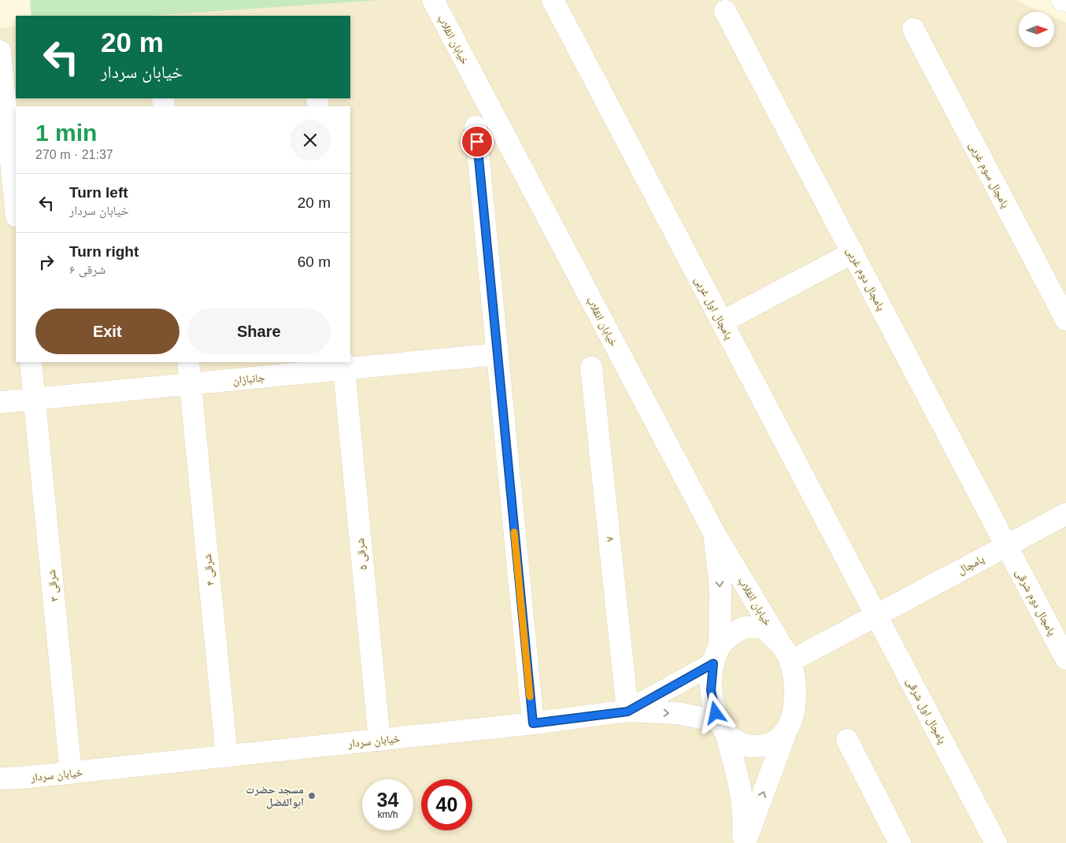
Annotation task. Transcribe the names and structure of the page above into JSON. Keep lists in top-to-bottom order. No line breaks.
{"streets":{"street":["خیابان انقلاب","پامچال سوم غربی","پامچال دوم غربی","پامچال اول غربی","جانبازان","۷","۵ شرقی","پامچال","۴ شرقی","۳ شرقی","پامچال دوم شرقی","پامچال اول شرقی","خیابان سردار"]},"crossings":[["خیابان انقلاب","پامچال"],["خیابان انقلاب","خیابان سردار"],["پامچال دوم غربی","پامچال"],["پامچال دوم غربی","پامچال دوم شرقی"],["پامچال اول غربی","پامچال"],["پامچال اول غربی","پامچال اول شرقی"],["جانبازان","۵ شرقی"],["جانبازان","۴ شرقی"],["جانبازان","۳ شرقی"],["۷","خیابان سردار"],["۵ شرقی","خیابان سردار"],["پامچال","پامچال دوم شرقی"],["پامچال","پامچال اول شرقی"],["پامچال","خیابان سردار"],["۴ شرقی","خیابان سردار"],["۳ شرقی","خیابان سردار"]],"places":["مسجد حضرت ابوالفضل"],"north":"right","page":{"turn":["20 m","خیابان سردار"],"heading":["1 min","270 m · 21:37"],"list":[{"name":"Turn left","note":"خیابان سردار","value":"20 m"},{"name":"Turn right","note":"۶ شرقی","value":"60 m"}],"buttons":["Exit","Share"],"speed":"34 km/h","limit":"40"}}
